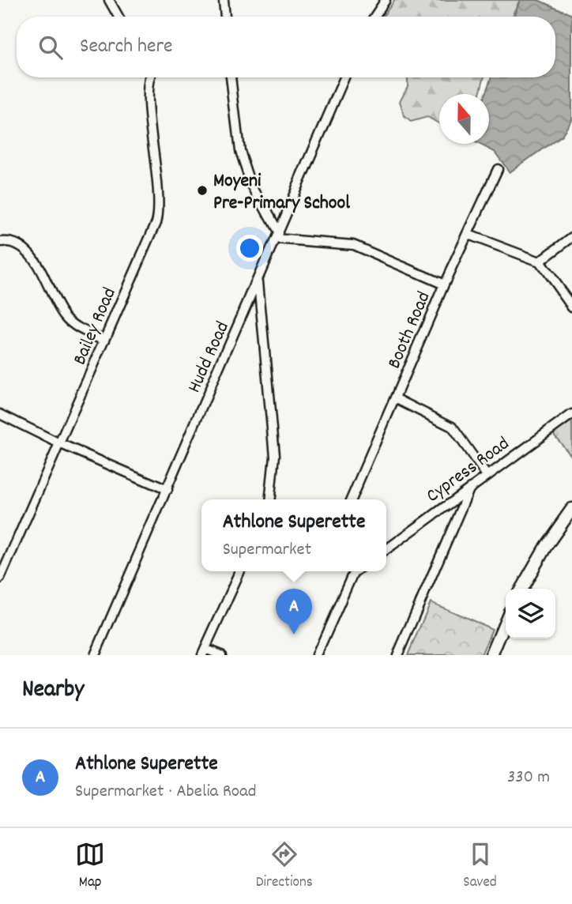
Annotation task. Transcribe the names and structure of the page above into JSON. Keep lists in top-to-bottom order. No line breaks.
{"streets":{"street":["Bailey Road","Booth Road","Hudd Road","Cypress Road"]},"places":["Moyeni Pre-Primary School"],"north":"top","page":{"search":"Search here","popup":["Athlone Superette","Supermarket"],"pins":"A","heading":"Nearby","list":[{"mark":"A","name":"Athlone Superette","note":"Supermarket · Abelia Road","value":"330 m"}],"nav":["Map","Directions","Saved"]}}
